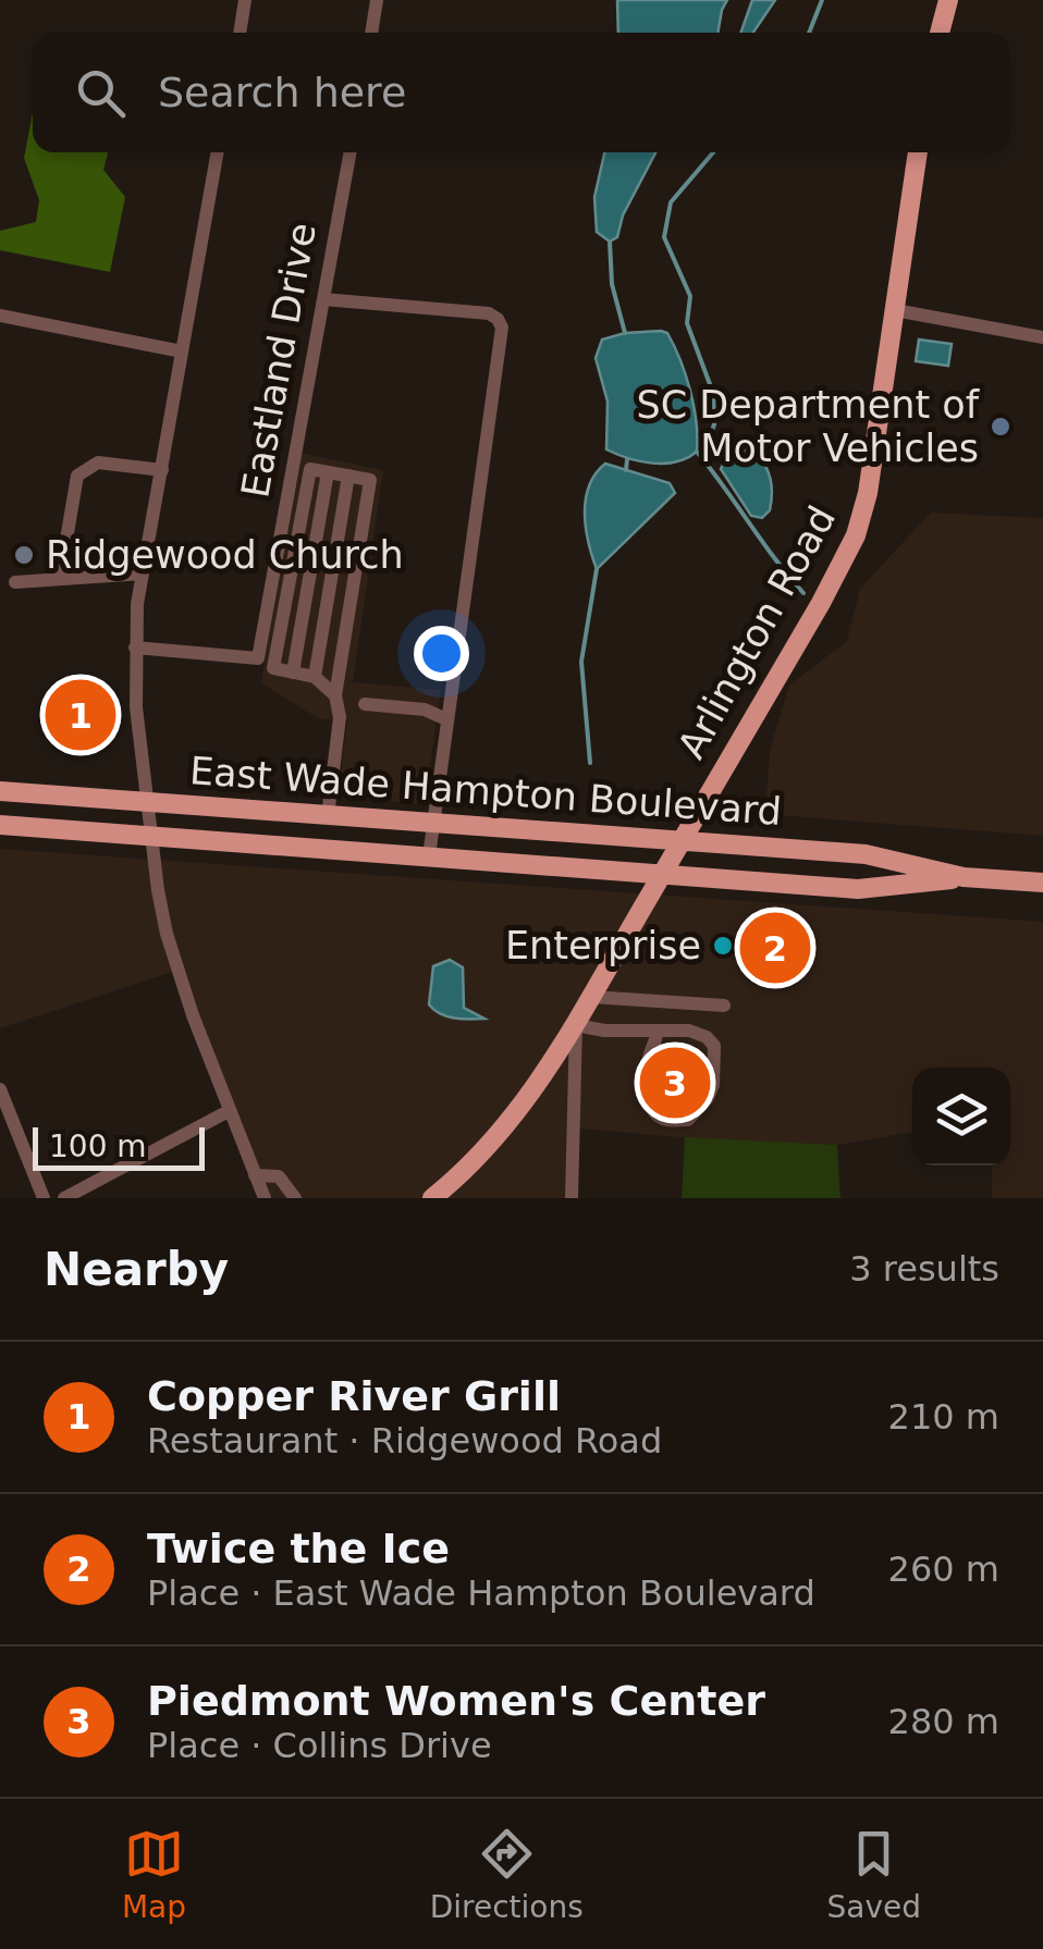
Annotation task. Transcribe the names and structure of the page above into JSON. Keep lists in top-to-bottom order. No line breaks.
{"streets":{"main road":["Arlington Road","East Wade Hampton Boulevard"],"street":["Eastland Drive"]},"crossings":[["Arlington Road","East Wade Hampton Boulevard"]],"places":["SC Department of Motor Vehicles","Ridgewood Church","Enterprise"],"scale_bar":"100 m","page":{"search":"Search here","pins":["1","2","3"],"scale":"100 m","heading":["Nearby","3 results"],"list":[{"mark":"1","name":"Copper River Grill","note":"Restaurant · Ridgewood Road","value":"210 m"},{"mark":"2","name":"Twice the Ice","note":"Place · East Wade Hampton Boulevard","value":"260 m"},{"mark":"3","name":"Piedmont Women's Center","note":"Place · Collins Drive","value":"280 m"}],"nav":["Map","Directions","Saved"]}}
